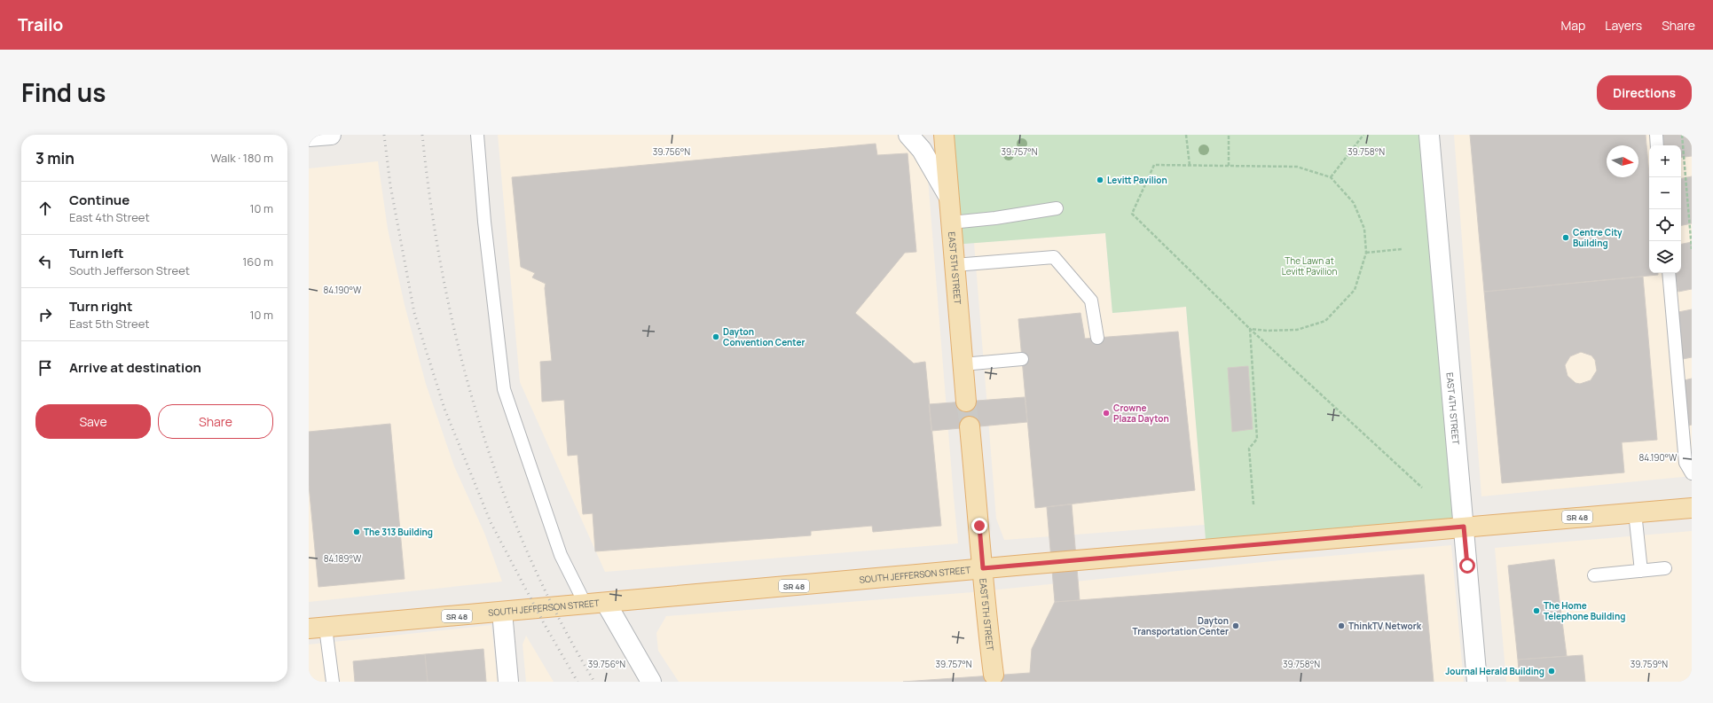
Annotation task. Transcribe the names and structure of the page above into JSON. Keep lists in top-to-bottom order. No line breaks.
{"streets":{"main road":["EAST 5TH STREET","EAST 4TH STREET","SR 48","SOUTH JEFFERSON STREET"]},"crossings":[["EAST 5TH STREET","SOUTH JEFFERSON STREET"],["EAST 4TH STREET","SOUTH JEFFERSON STREET"]],"parks":["The Lawn at Levitt Pavilion"],"places":["Levitt Pavilion","Centre City Building","Dayton Convention Center","Crowne Plaza Dayton","The 313 Building","The Home Telephone Building","Dayton Transportation Center","ThinkTV Network","Journal Herald Building"],"north":"right","page":{"header":"Trailo","nav":["Map","Layers","Share"],"title":"Find us","buttons":["Directions",["Save","Share"]],"heading":["3 min","Walk · 180 m"],"map_buttons":["+","−"],"list":[["Continue","East 4th Street","10 m"],["Turn left","South Jefferson Street","160 m"],["Turn right","East 5th Street","10 m"],"Arrive at destination"]},"coordinates":["39.756°N","39.757°N","39.758°N","84.190°W","84.189°W","39.759°N"]}
